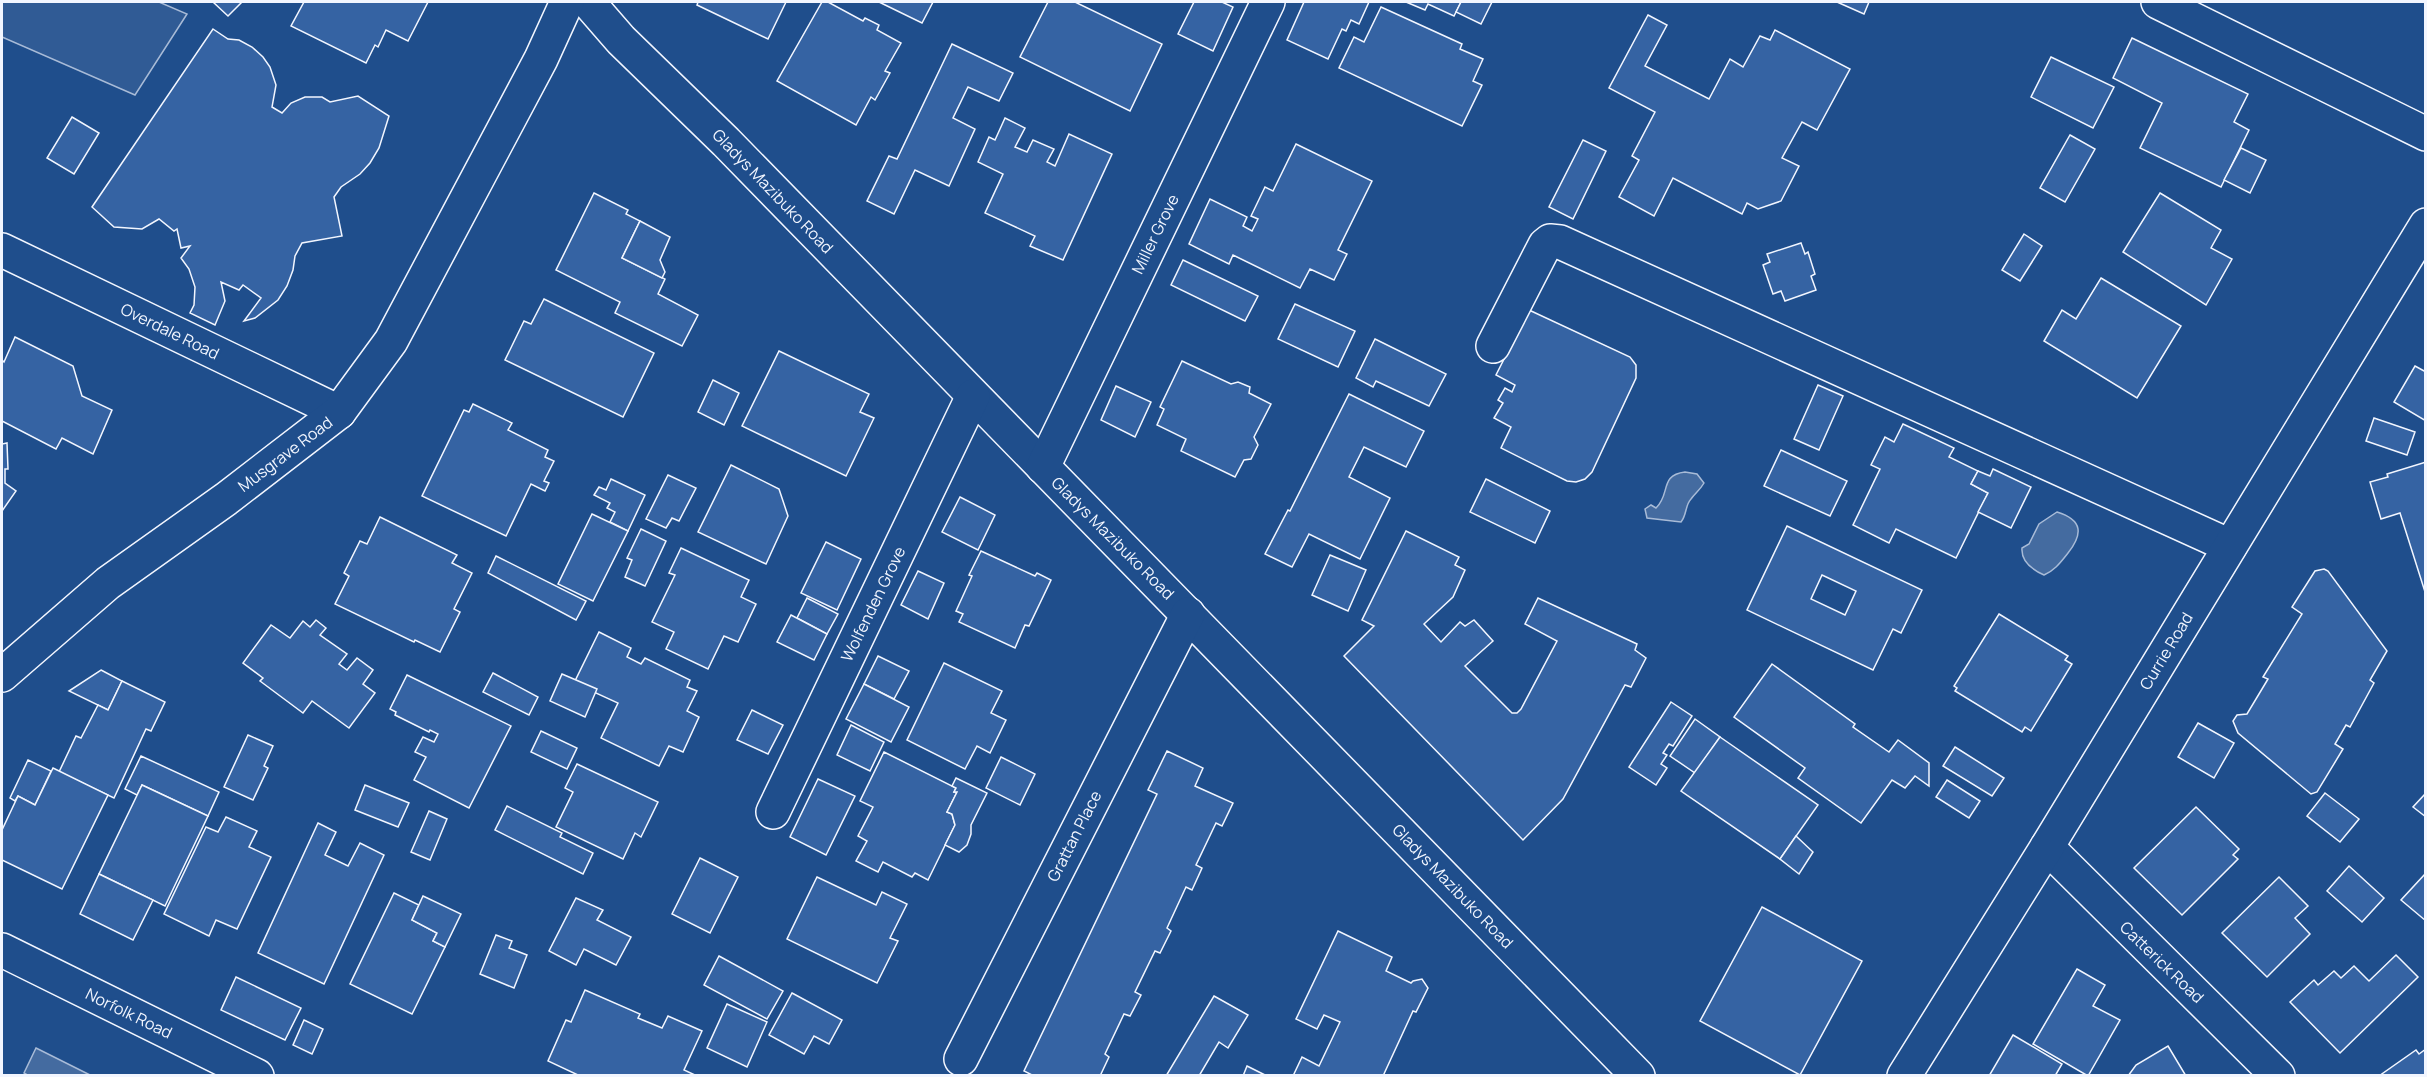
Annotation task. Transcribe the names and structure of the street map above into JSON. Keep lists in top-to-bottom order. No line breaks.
{"streets":{"street":["Gladys Mazibuko Road","Miller Grove","Overdale Road","Musgrave Road","Wolfenden Grove","Currie Road","Grattan Place","Catterick Road","Norfolk Road"]},"crossings":[["Gladys Mazibuko Road","Miller Grove"],["Gladys Mazibuko Road","Wolfenden Grove"],["Gladys Mazibuko Road","Grattan Place"],["Overdale Road","Musgrave Road"],["Currie Road","Catterick Road"]]}
